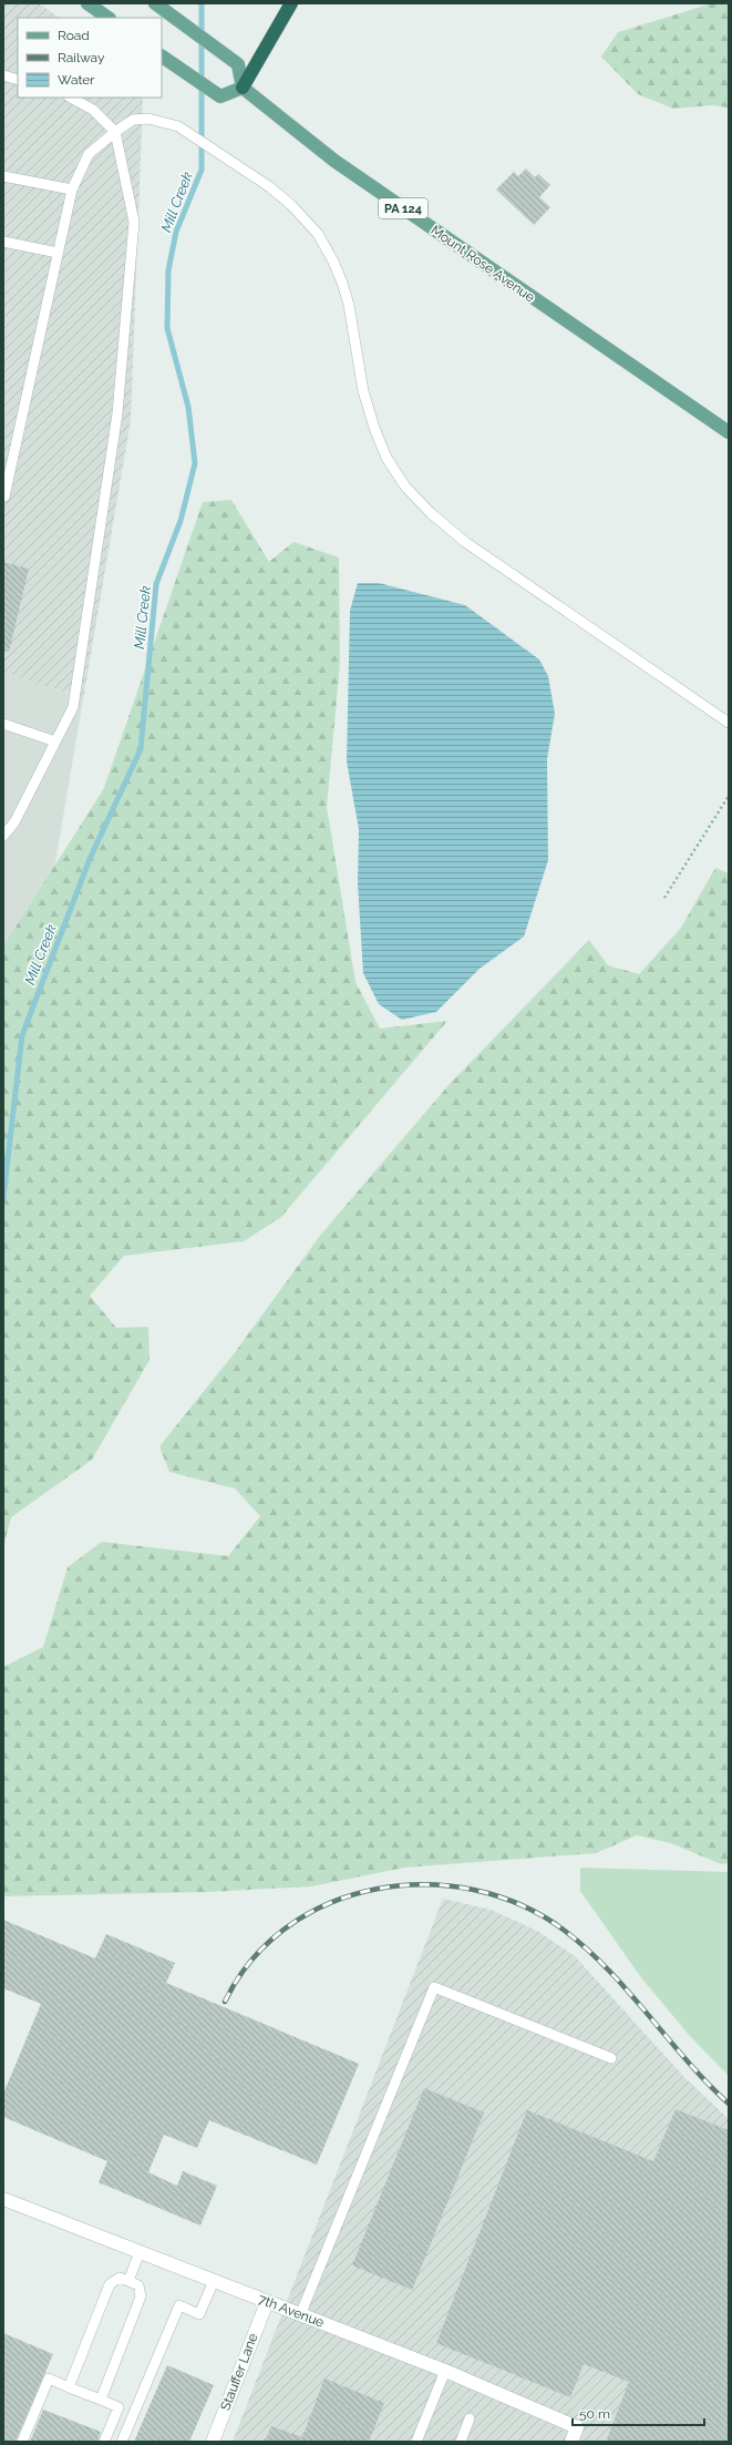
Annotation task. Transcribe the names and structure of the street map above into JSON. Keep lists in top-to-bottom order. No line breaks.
{"streets":{"main road":["PA 124","Mount Rose Avenue"],"street":["7th Avenue","Stauffer Lane"]},"crossings":[["7th Avenue","Stauffer Lane"]],"water":["Mill Creek"],"legend":["Road","Railway","Water"],"scale_bar":"50 m"}
